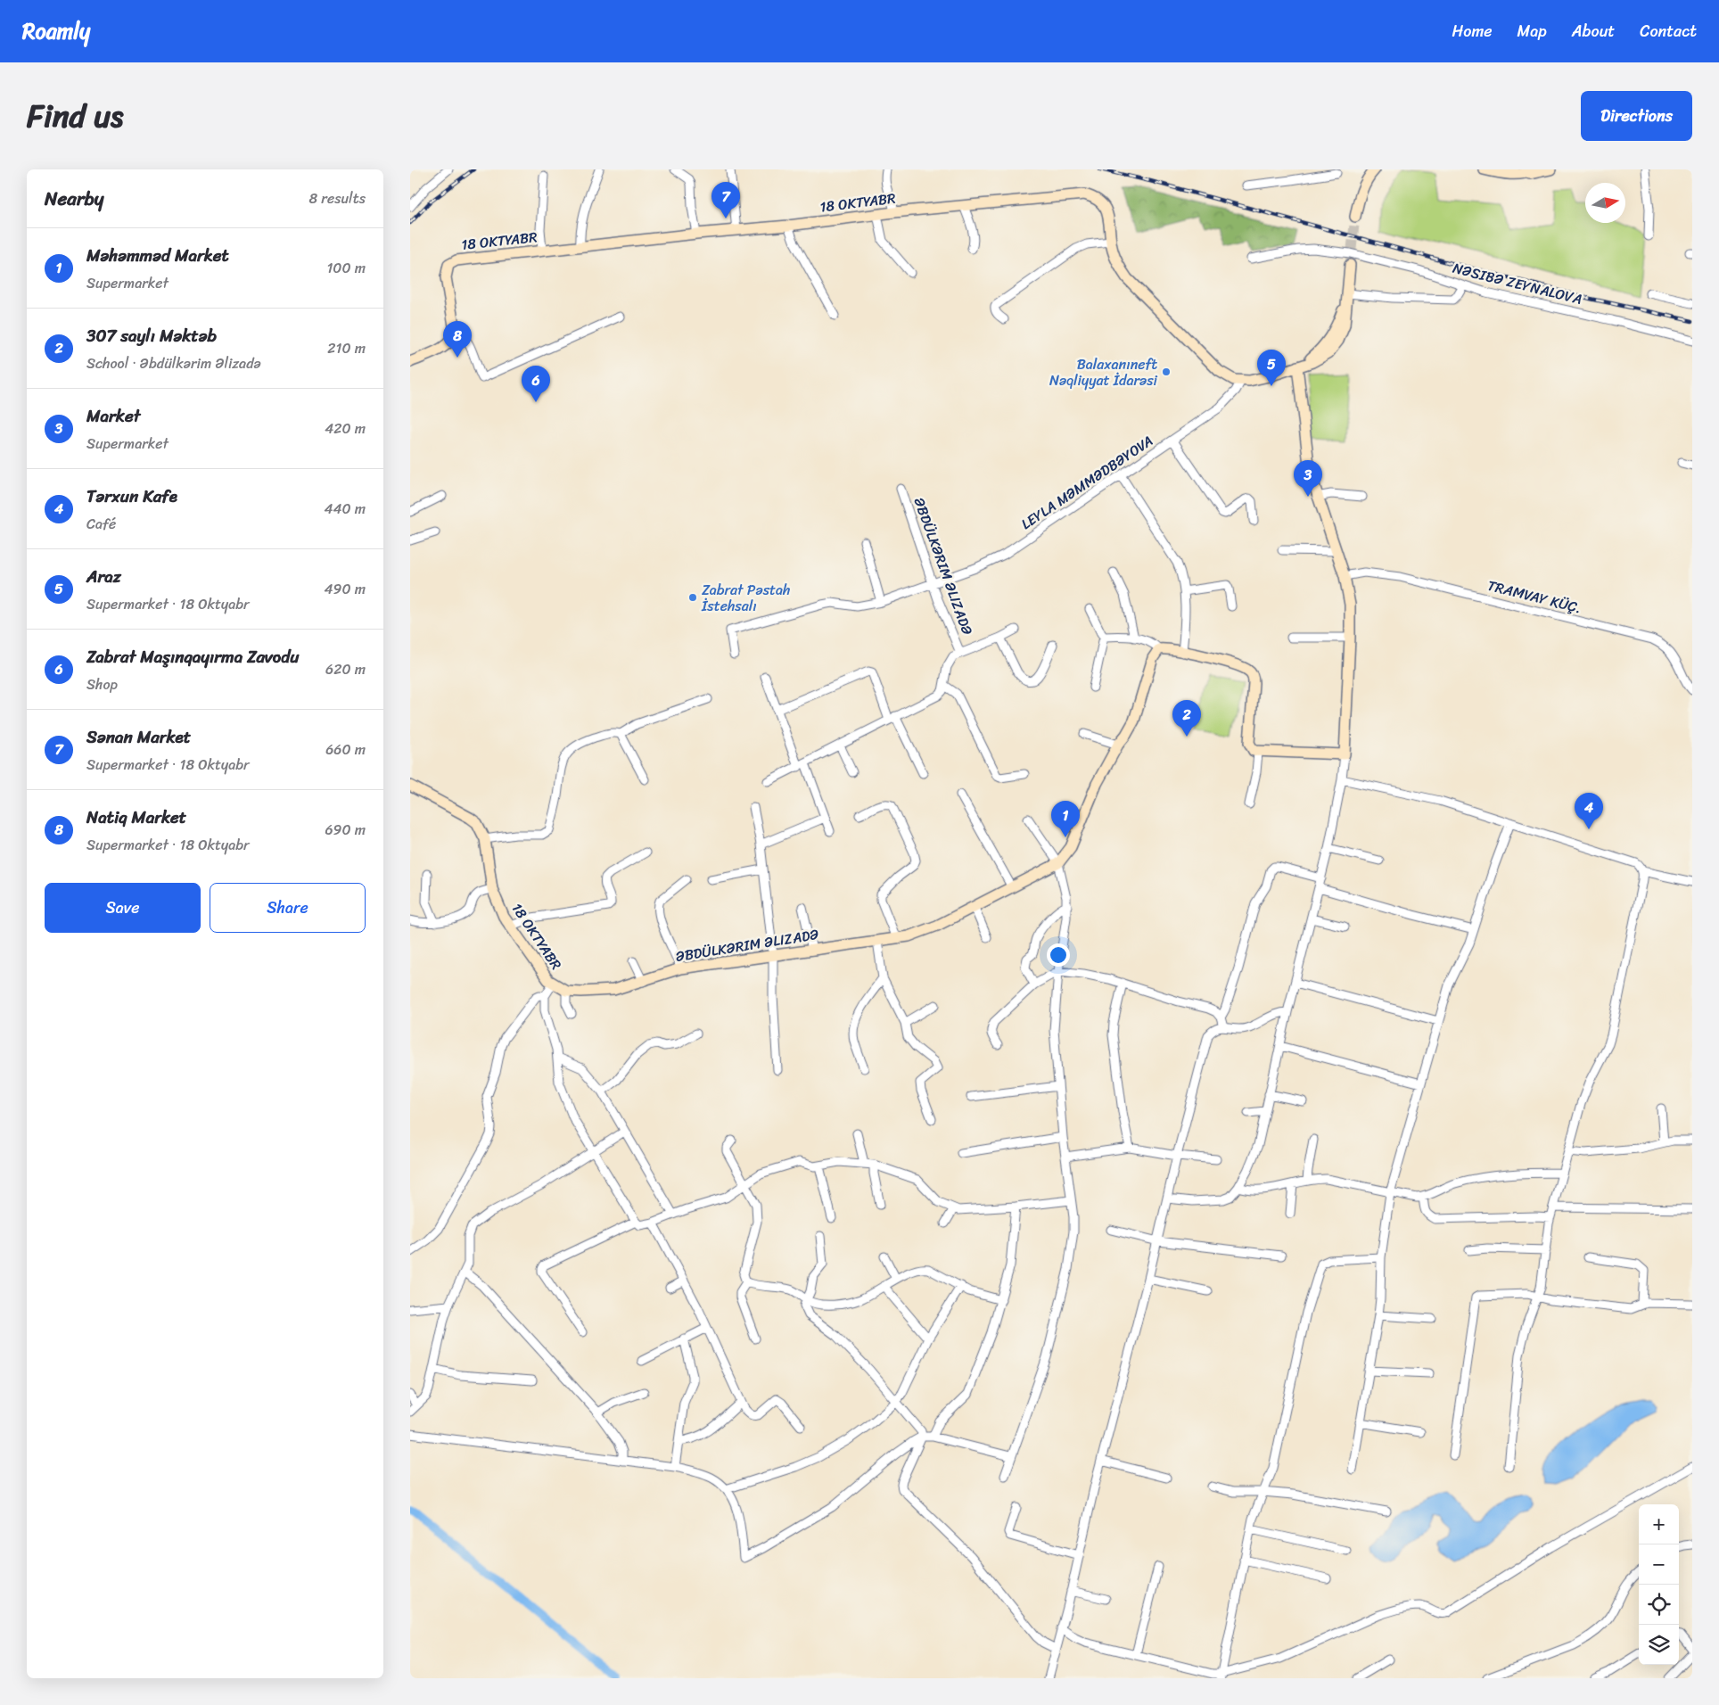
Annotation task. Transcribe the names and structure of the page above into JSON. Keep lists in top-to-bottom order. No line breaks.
{"streets":{"street":["18 OKTYABR","NƏSIBƏ ZEYNALOVA","LEYLA MƏMMƏDBƏYOVA","ƏBDÜLKƏRIM ƏLIZADƏ","TRAMVAY KÜÇ."]},"crossings":[["18 OKTYABR","LEYLA MƏMMƏDBƏYOVA"],["18 OKTYABR","ƏBDÜLKƏRIM ƏLIZADƏ"],["LEYLA MƏMMƏDBƏYOVA","ƏBDÜLKƏRIM ƏLIZADƏ"]],"places":["Balaxanıneft Nəqliyyat İdarəsi","Zabrat Pəstah İstehsalı"],"north":"right","page":{"header":"Roamly","nav":["Home","Map","About","Contact"],"title":"Find us","buttons":["Directions",["Save","Share"]],"heading":["Nearby","8 results"],"pins":["7","8","5","6","3","2","4","1"],"list":[{"mark":"1","name":"Məhəmməd Market","note":"Supermarket","value":"100 m"},{"mark":"2","name":"307 saylı Məktəb","note":"School · Əbdülkərim Əlizadə","value":"210 m"},{"mark":"3","name":"Market","note":"Supermarket","value":"420 m"},{"mark":"4","name":"Tərxun Kafe","note":"Café","value":"440 m"},{"mark":"5","name":"Araz","note":"Supermarket · 18 Oktyabr","value":"490 m"},{"mark":"6","name":"Zabrat Maşınqayırma Zavodu","note":"Shop","value":"620 m"},{"mark":"7","name":"Sənan Market","note":"Supermarket · 18 Oktyabr","value":"660 m"},{"mark":"8","name":"Natiq Market","note":"Supermarket · 18 Oktyabr","value":"690 m"}],"map_buttons":["+","−"]}}
